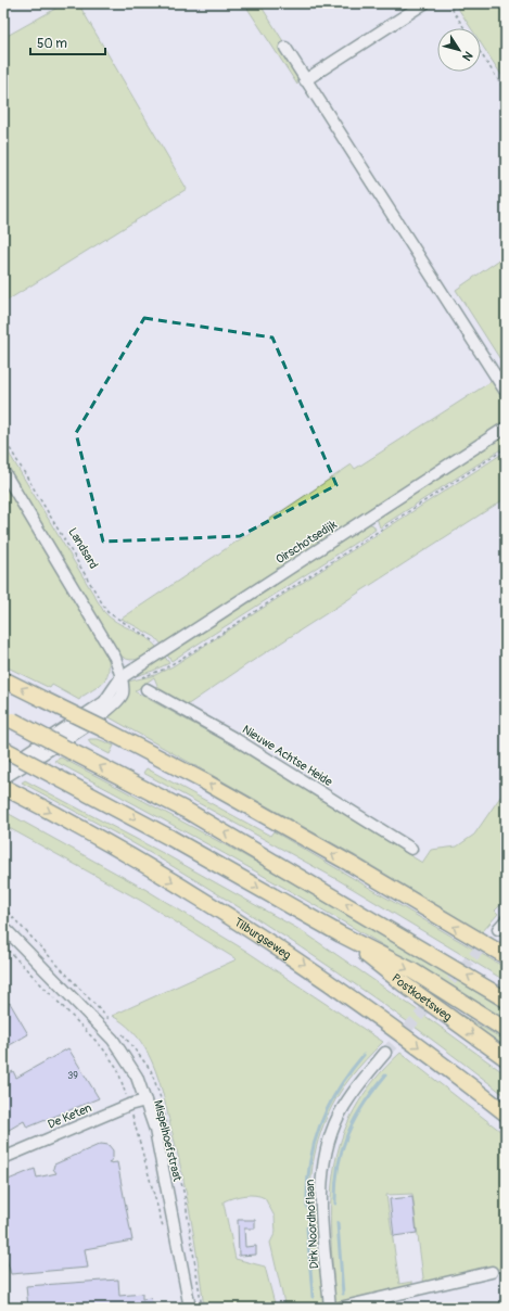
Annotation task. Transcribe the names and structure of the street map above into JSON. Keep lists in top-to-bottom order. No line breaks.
{"streets":{"highway":["Tilburgseweg","Postkoetsweg"],"street":["Oirschotsedijk","Nieuwe Achtse Heide","De Keten","Mispelhoefstraat","Dirk Noordhoflaan"],"path":["Landsard"]},"crossings":[["Oirschotsedijk","Landsard"],["De Keten","Mispelhoefstraat"]],"house_numbers":["39"],"scale_bar":"50 m","north":"bottom right"}
